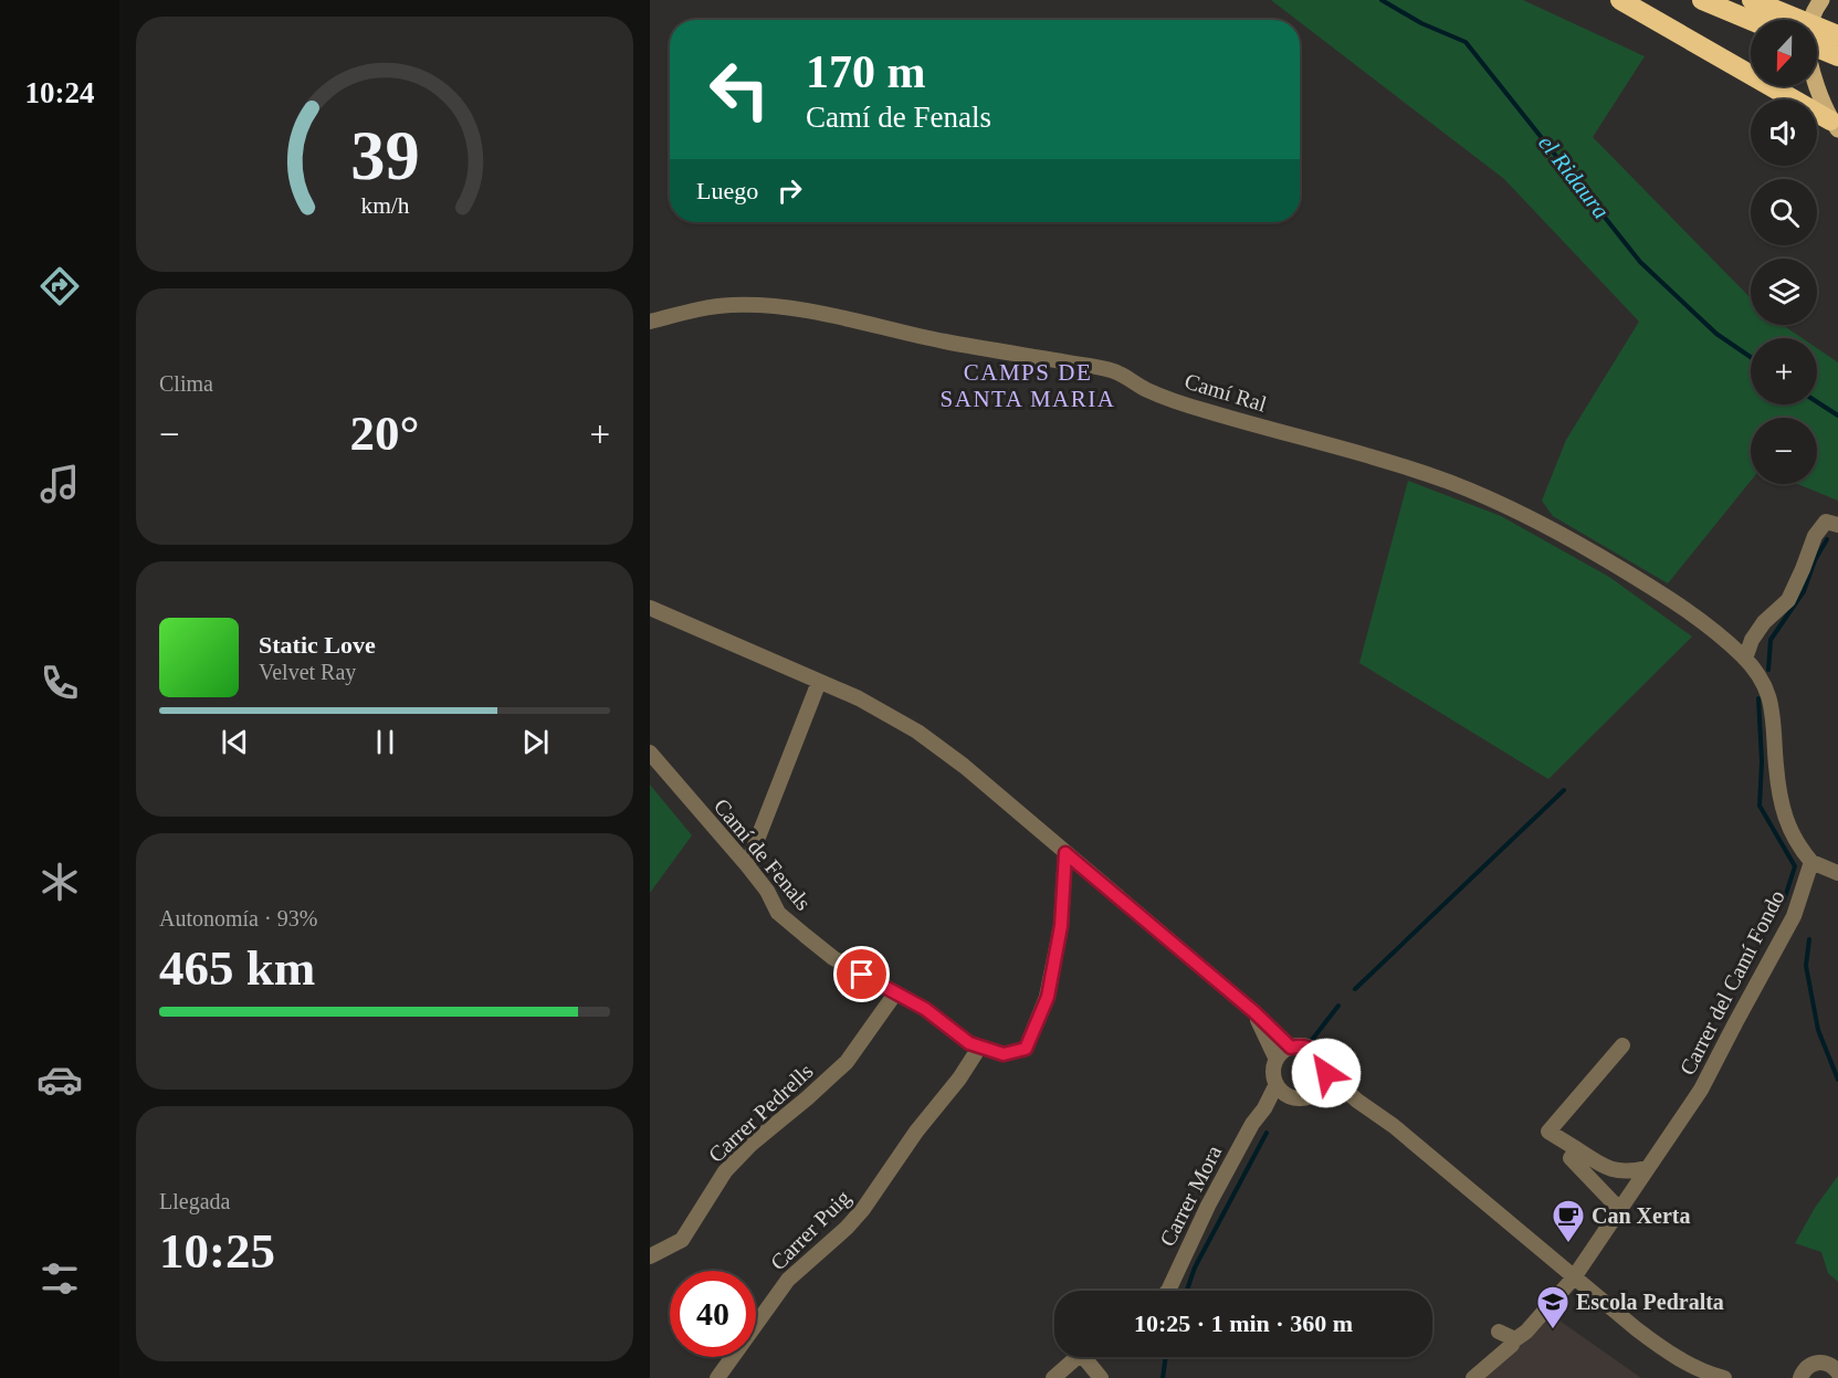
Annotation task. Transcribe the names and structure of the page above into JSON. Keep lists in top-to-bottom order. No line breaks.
{"streets":{"street":["Camí Ral","Camí de Fenals","Carrer del Camí Fondo","Carrer Pedrells","Carrer Mora","Carrer Puig"]},"crossings":[["Camí de Fenals","Carrer Pedrells"],["Camí de Fenals","Carrer Puig"]],"districts":["CAMPS DE SANTA MARIA"],"water":["el Ridaura"],"places":{"cafe":["Can Xerta"],"school or university":["Escola Pedralta"]},"north":"bottom","page":{"tabs":"10:24","map_buttons":["+","−"],"turn":["170 m","Camí de Fenals"],"then":"Luego","tile":["Clima",["Autonomía · 93%","465 km"],["Llegada","10:25"]],"heat":["−","20°","+"],"song":["Static Love","Velvet Ray"],"limit":"40","trip":"10:25 · 1 min · 360 m","gauge":["39","km/h"]}}
